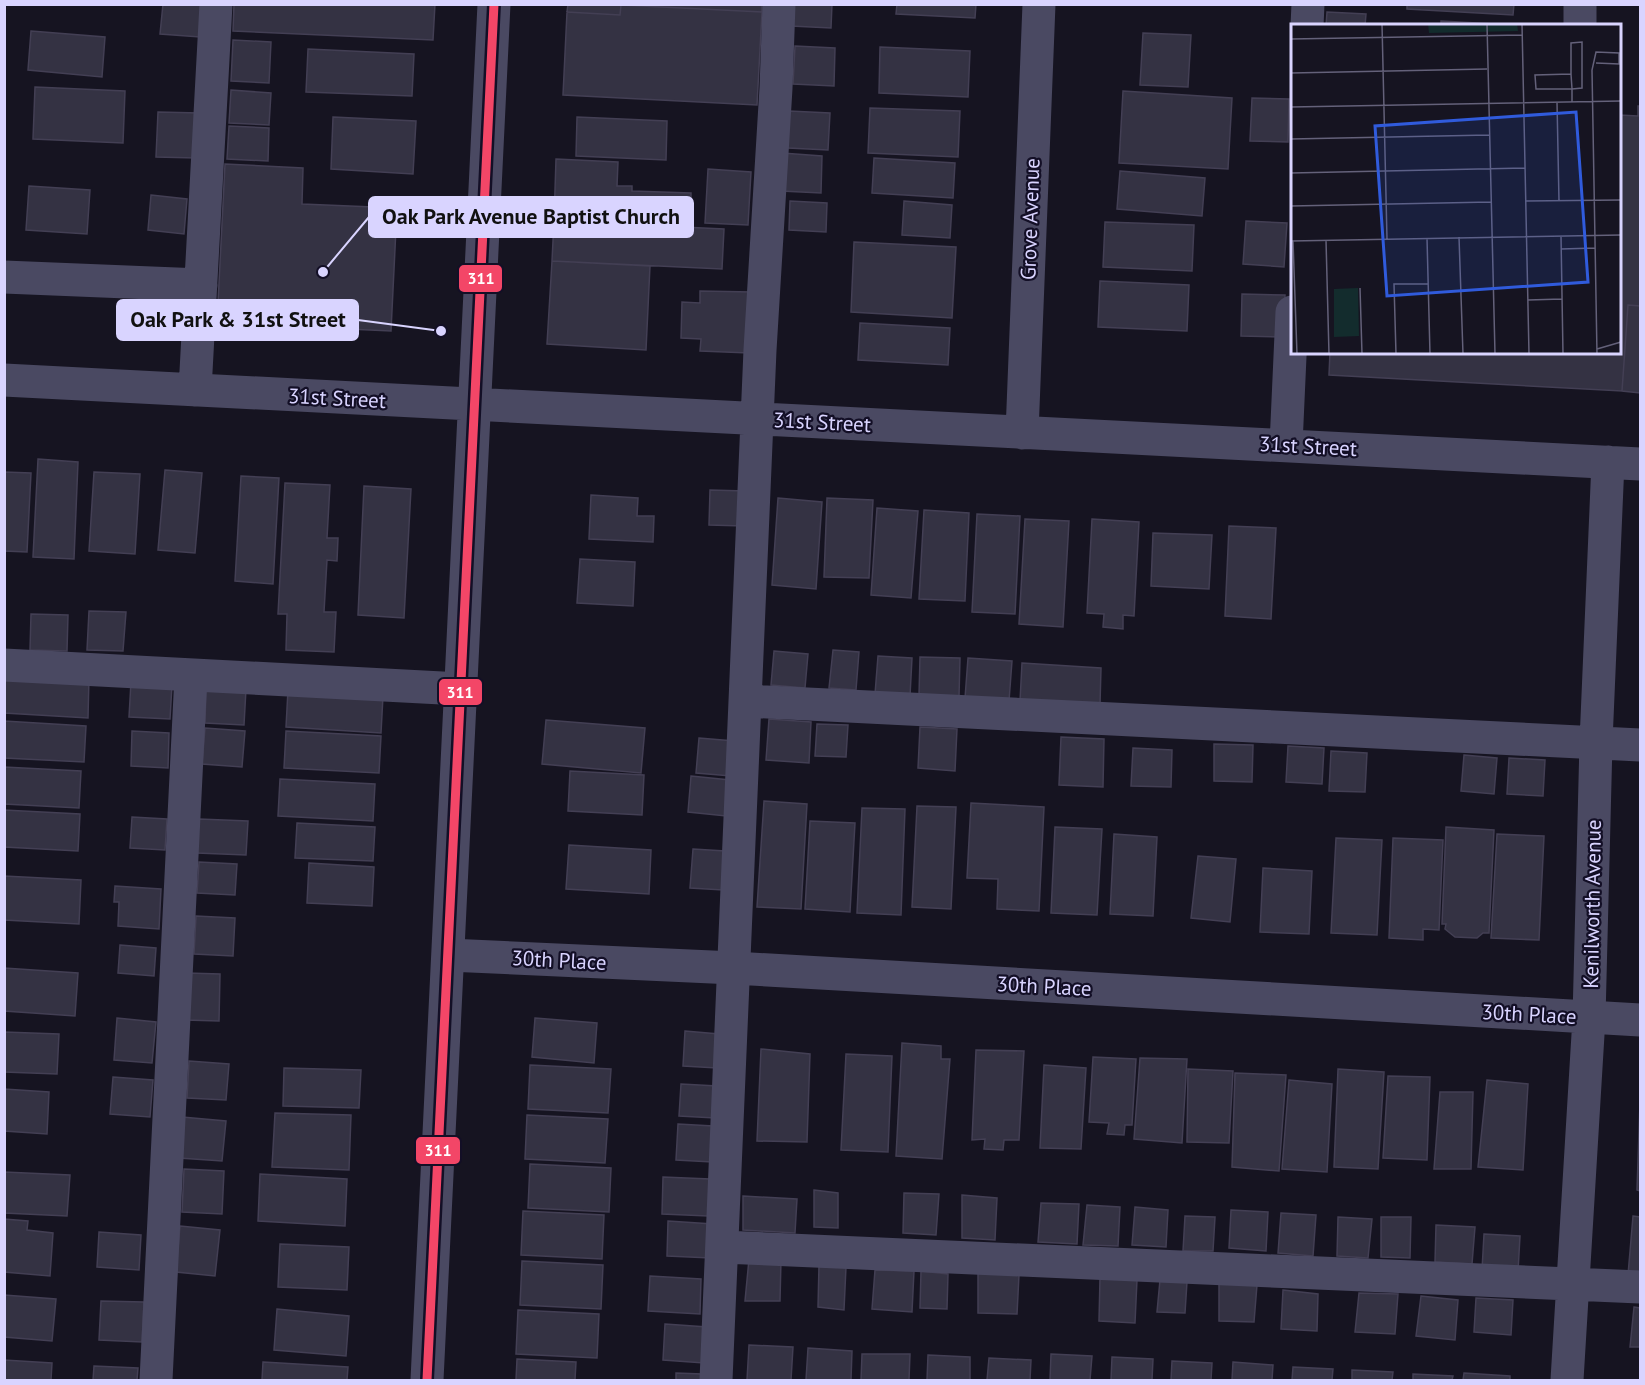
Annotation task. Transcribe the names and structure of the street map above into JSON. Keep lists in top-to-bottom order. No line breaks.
{"streets":{"street":["Grove Avenue","31st Street","Kenilworth Avenue","30th Place"]},"crossings":[["Grove Avenue","31st Street"],["31st Street","Kenilworth Avenue"],["Kenilworth Avenue","30th Place"]],"places":["Oak Park Avenue Baptist Church","Oak Park & 31st Street"],"lines":["transit line 311"]}
